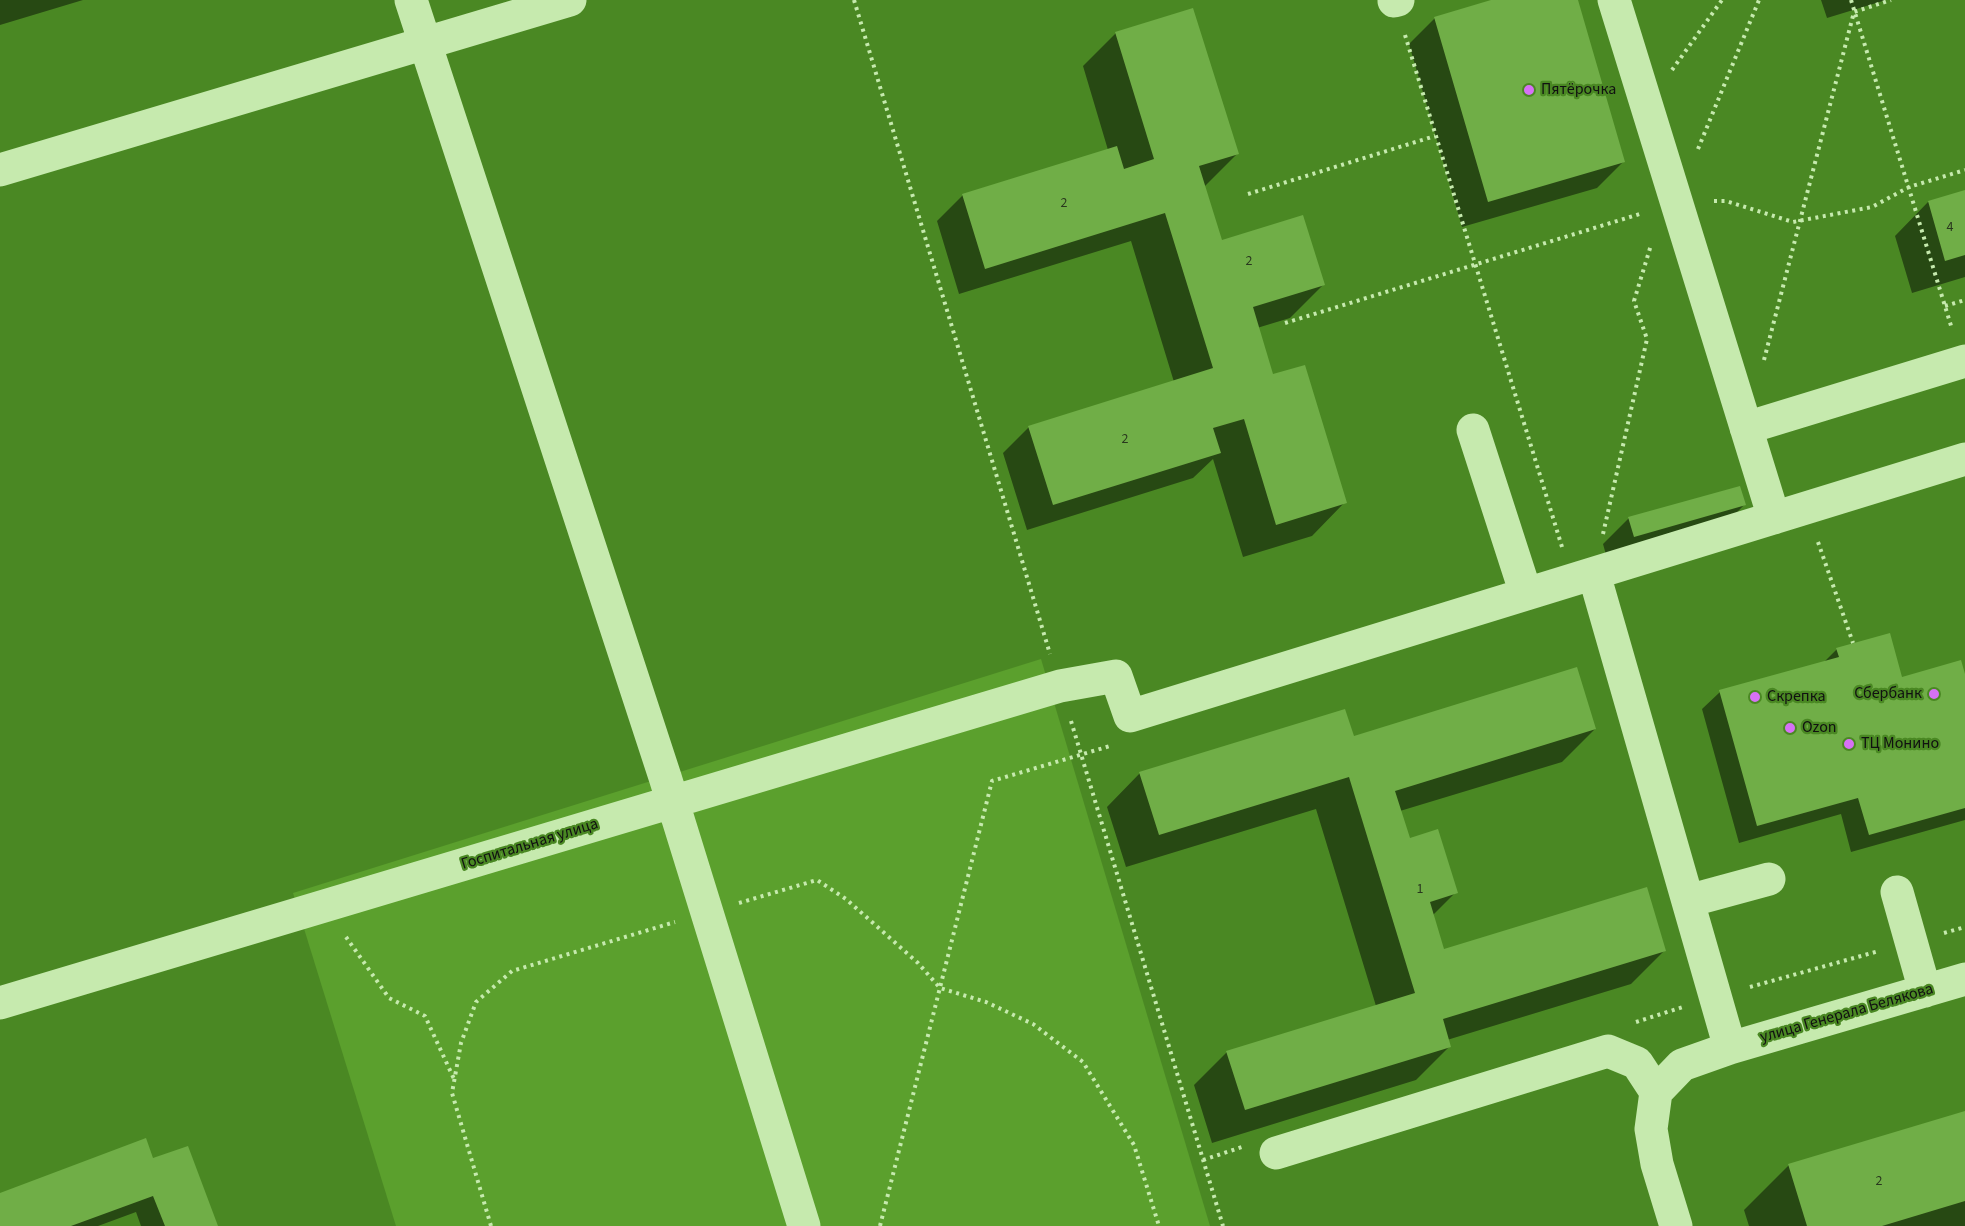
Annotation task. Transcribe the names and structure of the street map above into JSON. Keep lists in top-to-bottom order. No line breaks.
{"streets":{"street":["Госпитальная улица","улица Генерала Белякова"]},"places":["Пятёрочка","Сбербанк","Скрепка","Ozon","ТЦ Монино"],"house_numbers":["2","4","2","2","1","2"]}
